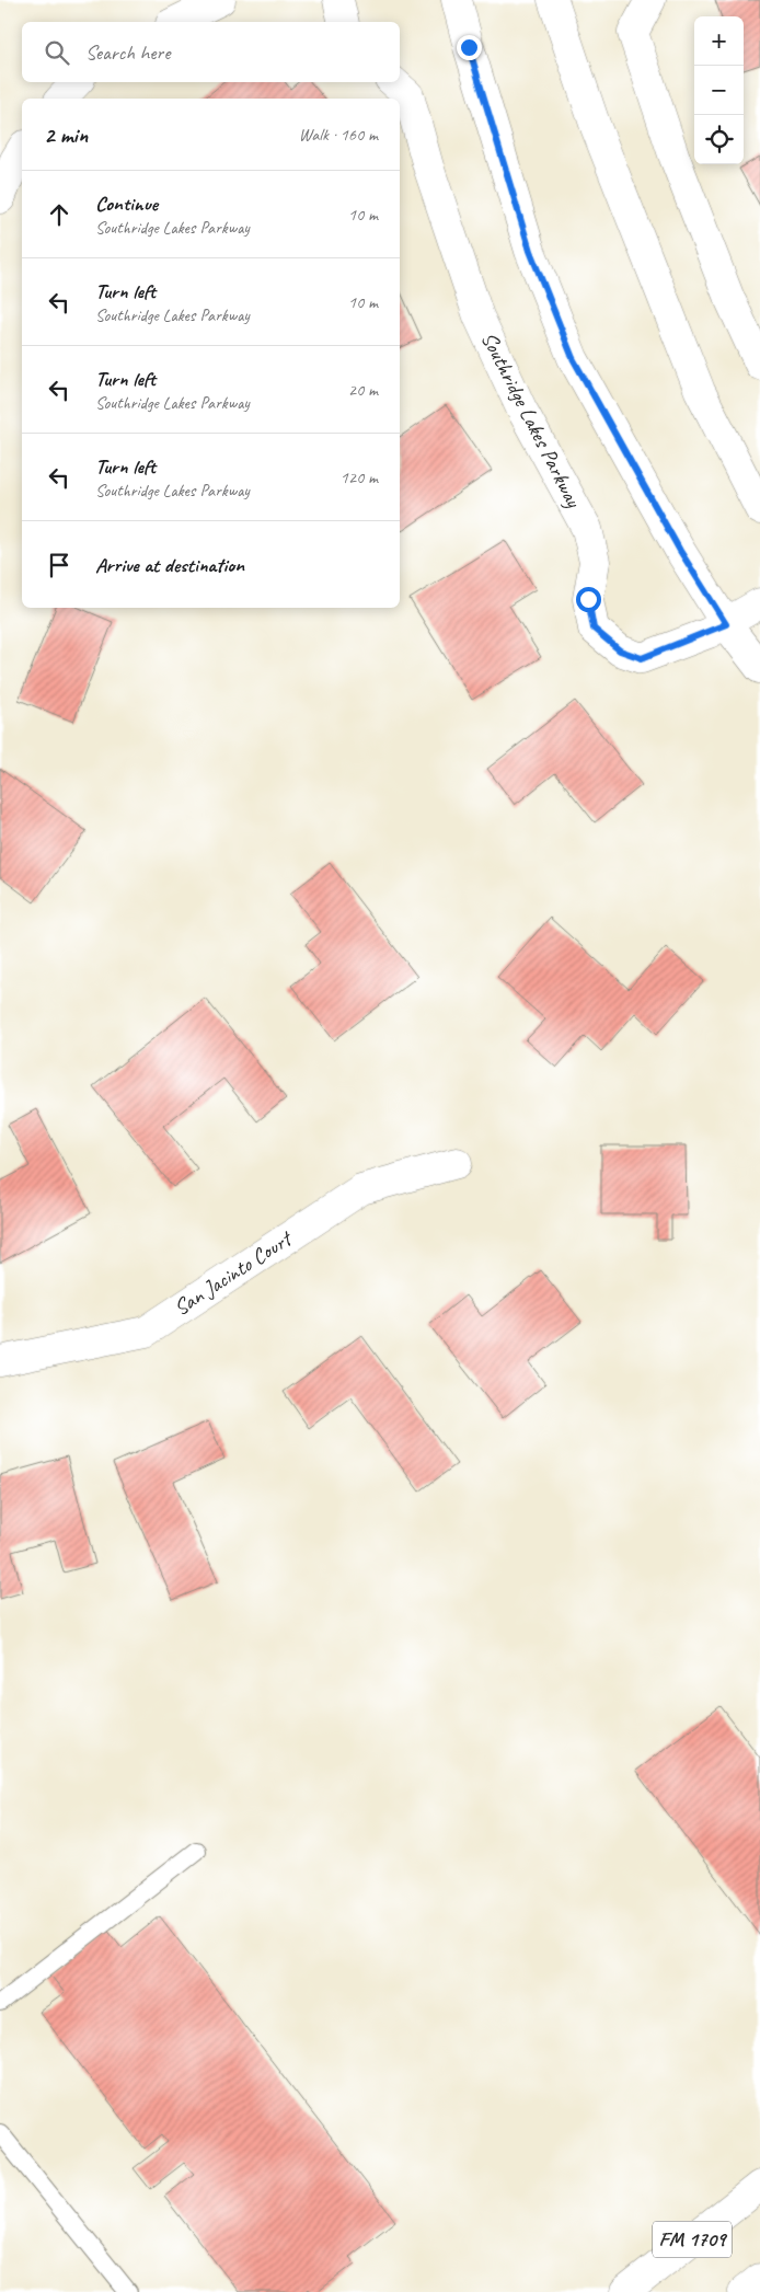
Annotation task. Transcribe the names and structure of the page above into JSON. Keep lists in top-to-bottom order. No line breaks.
{"streets":{"street":["Southridge Lakes Parkway","San Jacinto Court","FM 1709"]},"page":{"map_buttons":["+","−"],"search":"Search here","heading":["2 min","Walk · 160 m"],"list":[["Continue","Southridge Lakes Parkway","10 m"],["Turn left","Southridge Lakes Parkway","10 m"],["Turn left","Southridge Lakes Parkway","20 m"],["Turn left","Southridge Lakes Parkway","120 m"],"Arrive at destination"]}}
